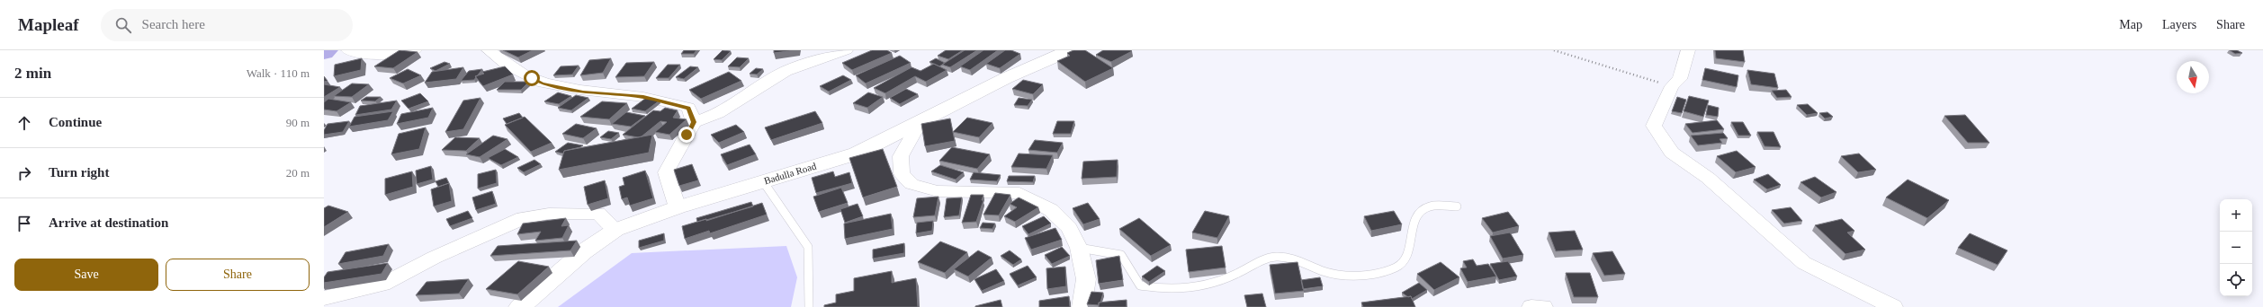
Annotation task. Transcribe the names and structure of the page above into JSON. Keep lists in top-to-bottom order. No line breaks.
{"streets":{"highway":["Badulla Road"]},"north":"bottom","page":{"header":"Mapleaf","search":"Search here","nav":["Map","Layers","Share"],"heading":["2 min","Walk · 110 m"],"list":[["Continue","90 m"],["Turn right","20 m"],"Arrive at destination"],"map_buttons":["+","−"],"buttons":["Save","Share"]}}
